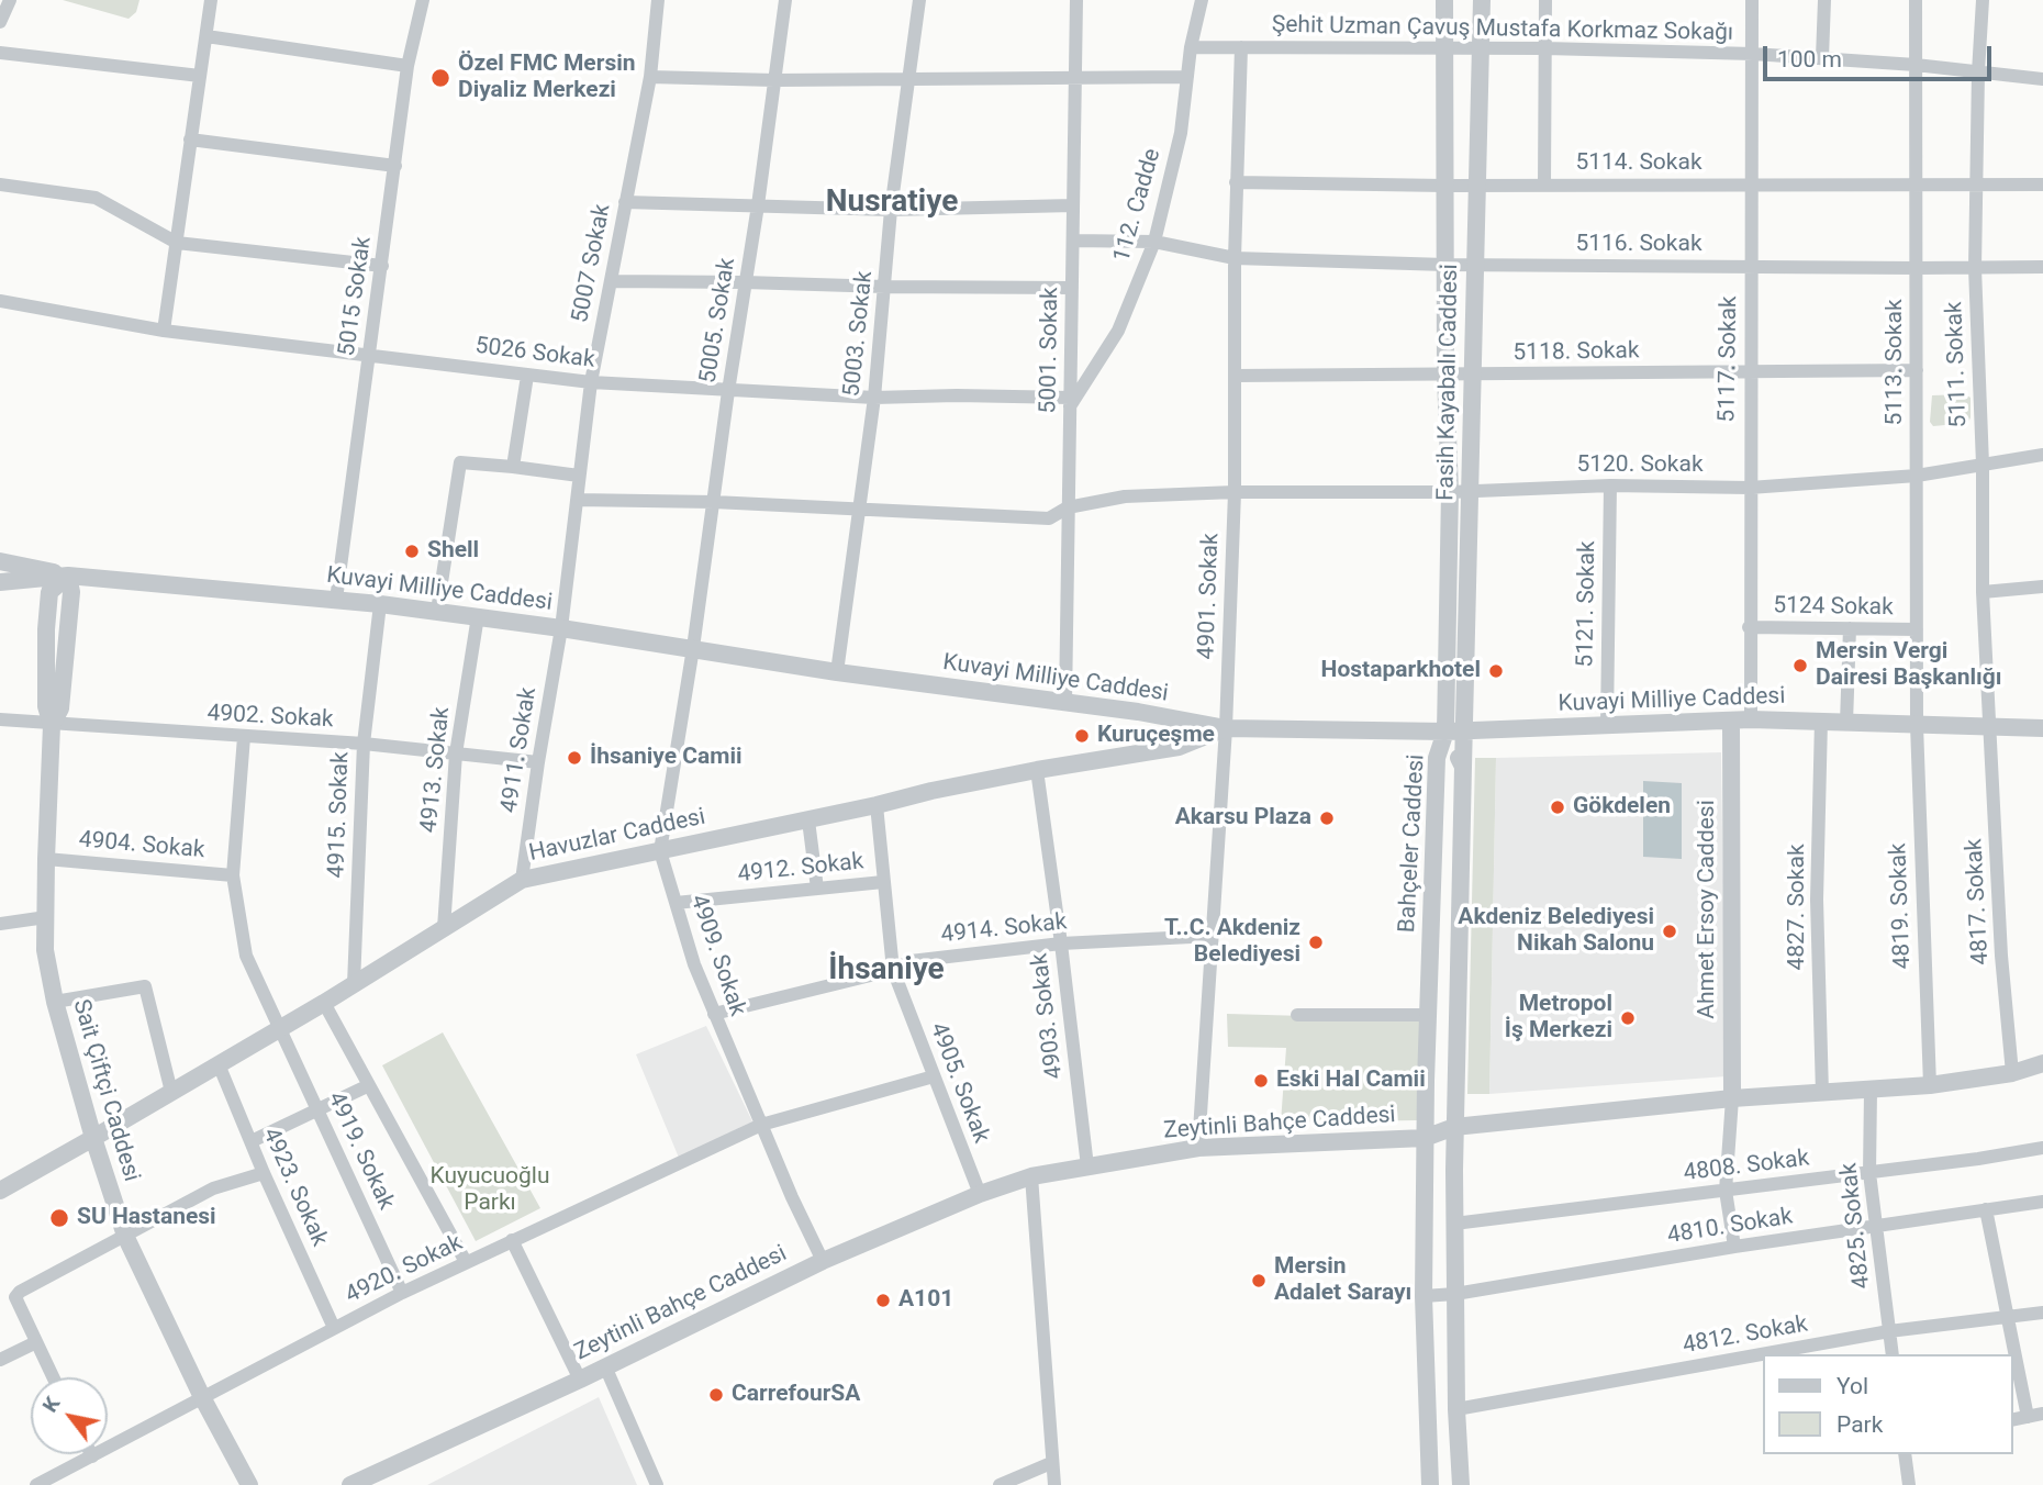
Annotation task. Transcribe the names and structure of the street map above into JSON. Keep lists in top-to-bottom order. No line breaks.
{"streets":{"street":["Şehit Uzman Çavuş Mustafa Korkmaz Sokağı","5114. Sokak","112. Cadde","5116. Sokak","5007 Sokak","5015 Sokak","5005. Sokak","5003. Sokak","5001. Sokak","5118. Sokak","5026 Sokak","5117. Sokak","5113. Sokak","5111. Sokak","Fasih Kayabalı Caddesi","5120. Sokak","Kuvayi Milliye Caddesi","4901. Sokak","5121. Sokak","5124 Sokak","4902. Sokak","4911. Sokak","4913. Sokak","4915. Sokak","Havuzlar Caddesi","Bahçeler Caddesi","4904. Sokak","4912. Sokak","4817. Sokak","4819. Sokak","4827. Sokak","Ahmet Ersoy Caddesi","4914. Sokak","4909. Sokak","4903. Sokak","4905. Sokak","Sait Çiftçi Caddesi","Zeytinli Bahçe Caddesi","4919. Sokak","4808. Sokak","4923. Sokak","4825. Sokak","4810. Sokak","4920. Sokak","4812. Sokak"]},"crossings":[["Şehit Uzman Çavuş Mustafa Korkmaz Sokağı","112. Cadde"],["Şehit Uzman Çavuş Mustafa Korkmaz Sokağı","5117. Sokak"],["Şehit Uzman Çavuş Mustafa Korkmaz Sokağı","5113. Sokak"],["Şehit Uzman Çavuş Mustafa Korkmaz Sokağı","5111. Sokak"],["Şehit Uzman Çavuş Mustafa Korkmaz Sokağı","Fasih Kayabalı Caddesi"],["Şehit Uzman Çavuş Mustafa Korkmaz Sokağı","4901. Sokak"],["5114. Sokak","5117. Sokak"],["5114. Sokak","5113. Sokak"],["5114. Sokak","5111. Sokak"],["5114. Sokak","Fasih Kayabalı Caddesi"],["5114. Sokak","4901. Sokak"],["112. Cadde","5116. Sokak"],["112. Cadde","5001. Sokak"],["112. Cadde","5026 Sokak"],["5116. Sokak","5001. Sokak"],["5116. Sokak","5117. Sokak"],["5116. Sokak","5113. Sokak"],["5116. Sokak","5111. Sokak"],["5116. Sokak","Fasih Kayabalı Caddesi"],["5116. Sokak","4901. Sokak"],["5007 Sokak","5026 Sokak"],["5007 Sokak","5120. Sokak"],["5007 Sokak","Kuvayi Milliye Caddesi"],["5007 Sokak","4911. Sokak"],["5015 Sokak","5026 Sokak"],["5015 Sokak","Kuvayi Milliye Caddesi"],["5005. Sokak","5026 Sokak"],["5005. Sokak","5120. Sokak"],["5005. Sokak","Kuvayi Milliye Caddesi"],["5005. Sokak","4909. Sokak"],["5003. Sokak","5026 Sokak"],["5003. Sokak","5120. Sokak"],["5003. Sokak","Kuvayi Milliye Caddesi"],["5001. Sokak","5026 Sokak"],["5001. Sokak","5120. Sokak"],["5001. Sokak","Kuvayi Milliye Caddesi"],["5118. Sokak","5117. Sokak"],["5118. Sokak","5113. Sokak"],["5118. Sokak","Fasih Kayabalı Caddesi"],["5118. Sokak","4901. Sokak"],["5117. Sokak","5120. Sokak"],["5117. Sokak","Kuvayi Milliye Caddesi"],["5117. Sokak","5124 Sokak"],["5113. Sokak","5120. Sokak"],["5113. Sokak","Kuvayi Milliye Caddesi"],["5113. Sokak","5124 Sokak"],["5113. Sokak","4819. Sokak"],["5111. Sokak","5120. Sokak"],["5111. Sokak","Kuvayi Milliye Caddesi"],["5111. Sokak","4817. Sokak"],["Fasih Kayabalı Caddesi","5120. Sokak"],["Fasih Kayabalı Caddesi","Kuvayi Milliye Caddesi"],["Fasih Kayabalı Caddesi","Bahçeler Caddesi"],["5120. Sokak","4901. Sokak"],["5120. Sokak","5121. Sokak"],["Kuvayi Milliye Caddesi","4901. Sokak"],["Kuvayi Milliye Caddesi","5121. Sokak"],["Kuvayi Milliye Caddesi","4911. Sokak"],["Kuvayi Milliye Caddesi","4913. Sokak"],["Kuvayi Milliye Caddesi","4915. Sokak"],["Kuvayi Milliye Caddesi","Havuzlar Caddesi"],["Kuvayi Milliye Caddesi","Bahçeler Caddesi"],["Kuvayi Milliye Caddesi","4817. Sokak"],["Kuvayi Milliye Caddesi","4819. Sokak"],["Kuvayi Milliye Caddesi","4827. Sokak"],["Kuvayi Milliye Caddesi","Ahmet Ersoy Caddesi"],["Kuvayi Milliye Caddesi","4909. Sokak"],["Kuvayi Milliye Caddesi","Sait Çiftçi Caddesi"],["4901. Sokak","Havuzlar Caddesi"],["4901. Sokak","4914. Sokak"],["4901. Sokak","Zeytinli Bahçe Caddesi"],["4902. Sokak","4911. Sokak"],["4902. Sokak","4913. Sokak"],["4902. Sokak","4915. Sokak"],["4902. Sokak","Sait Çiftçi Caddesi"],["4902. Sokak","4919. Sokak"],["4911. Sokak","Havuzlar Caddesi"],["4913. Sokak","Havuzlar Caddesi"],["4915. Sokak","Havuzlar Caddesi"],["Havuzlar Caddesi","4909. Sokak"],["Havuzlar Caddesi","4903. Sokak"],["Havuzlar Caddesi","4905. Sokak"],["Havuzlar Caddesi","Sait Çiftçi Caddesi"],["Havuzlar Caddesi","4919. Sokak"],["Havuzlar Caddesi","4923. Sokak"],["Bahçeler Caddesi","Zeytinli Bahçe Caddesi"],["Bahçeler Caddesi","4808. Sokak"],["Bahçeler Caddesi","4810. Sokak"],["Bahçeler Caddesi","4812. Sokak"],["4904. Sokak","Sait Çiftçi Caddesi"],["4904. Sokak","4919. Sokak"],["4912. Sokak","4909. Sokak"],["4912. Sokak","4905. Sokak"],["4817. Sokak","Zeytinli Bahçe Caddesi"],["4819. Sokak","Zeytinli Bahçe Caddesi"],["4827. Sokak","Zeytinli Bahçe Caddesi"],["Ahmet Ersoy Caddesi","Zeytinli Bahçe Caddesi"],["4914. Sokak","4909. Sokak"],["4914. Sokak","4903. Sokak"],["4914. Sokak","4905. Sokak"],["4909. Sokak","Zeytinli Bahçe Caddesi"],["4909. Sokak","4920. Sokak"],["4903. Sokak","Zeytinli Bahçe Caddesi"],["4905. Sokak","Zeytinli Bahçe Caddesi"],["4905. Sokak","4920. Sokak"],["Sait Çiftçi Caddesi","4920. Sokak"],["Zeytinli Bahçe Caddesi","4825. Sokak"],["4919. Sokak","4920. Sokak"],["4808. Sokak","4825. Sokak"],["4923. Sokak","4920. Sokak"],["4825. Sokak","4810. Sokak"],["4825. Sokak","4812. Sokak"]],"districts":["Nusratiye","İhsaniye"],"parks":["Kuyucuoğlu Parkı"],"places":["Özel FMC Mersin Diyaliz Merkezi","Shell","Mersin Vergi Dairesi Başkanlığı","Hostaparkhotel","Kuruçeşme","İhsaniye Camii","Gökdelen","Akarsu Plaza","Akdeniz Belediyesi Nikah Salonu","T..C. Akdeniz Belediyesi","Metropol İş Merkezi","Eski Hal Camii","SU Hastanesi","Mersin Adalet Sarayı","A101","CarrefourSA"],"legend":["Yol","Park"],"scale_bar":"100 m","north":"top left"}
